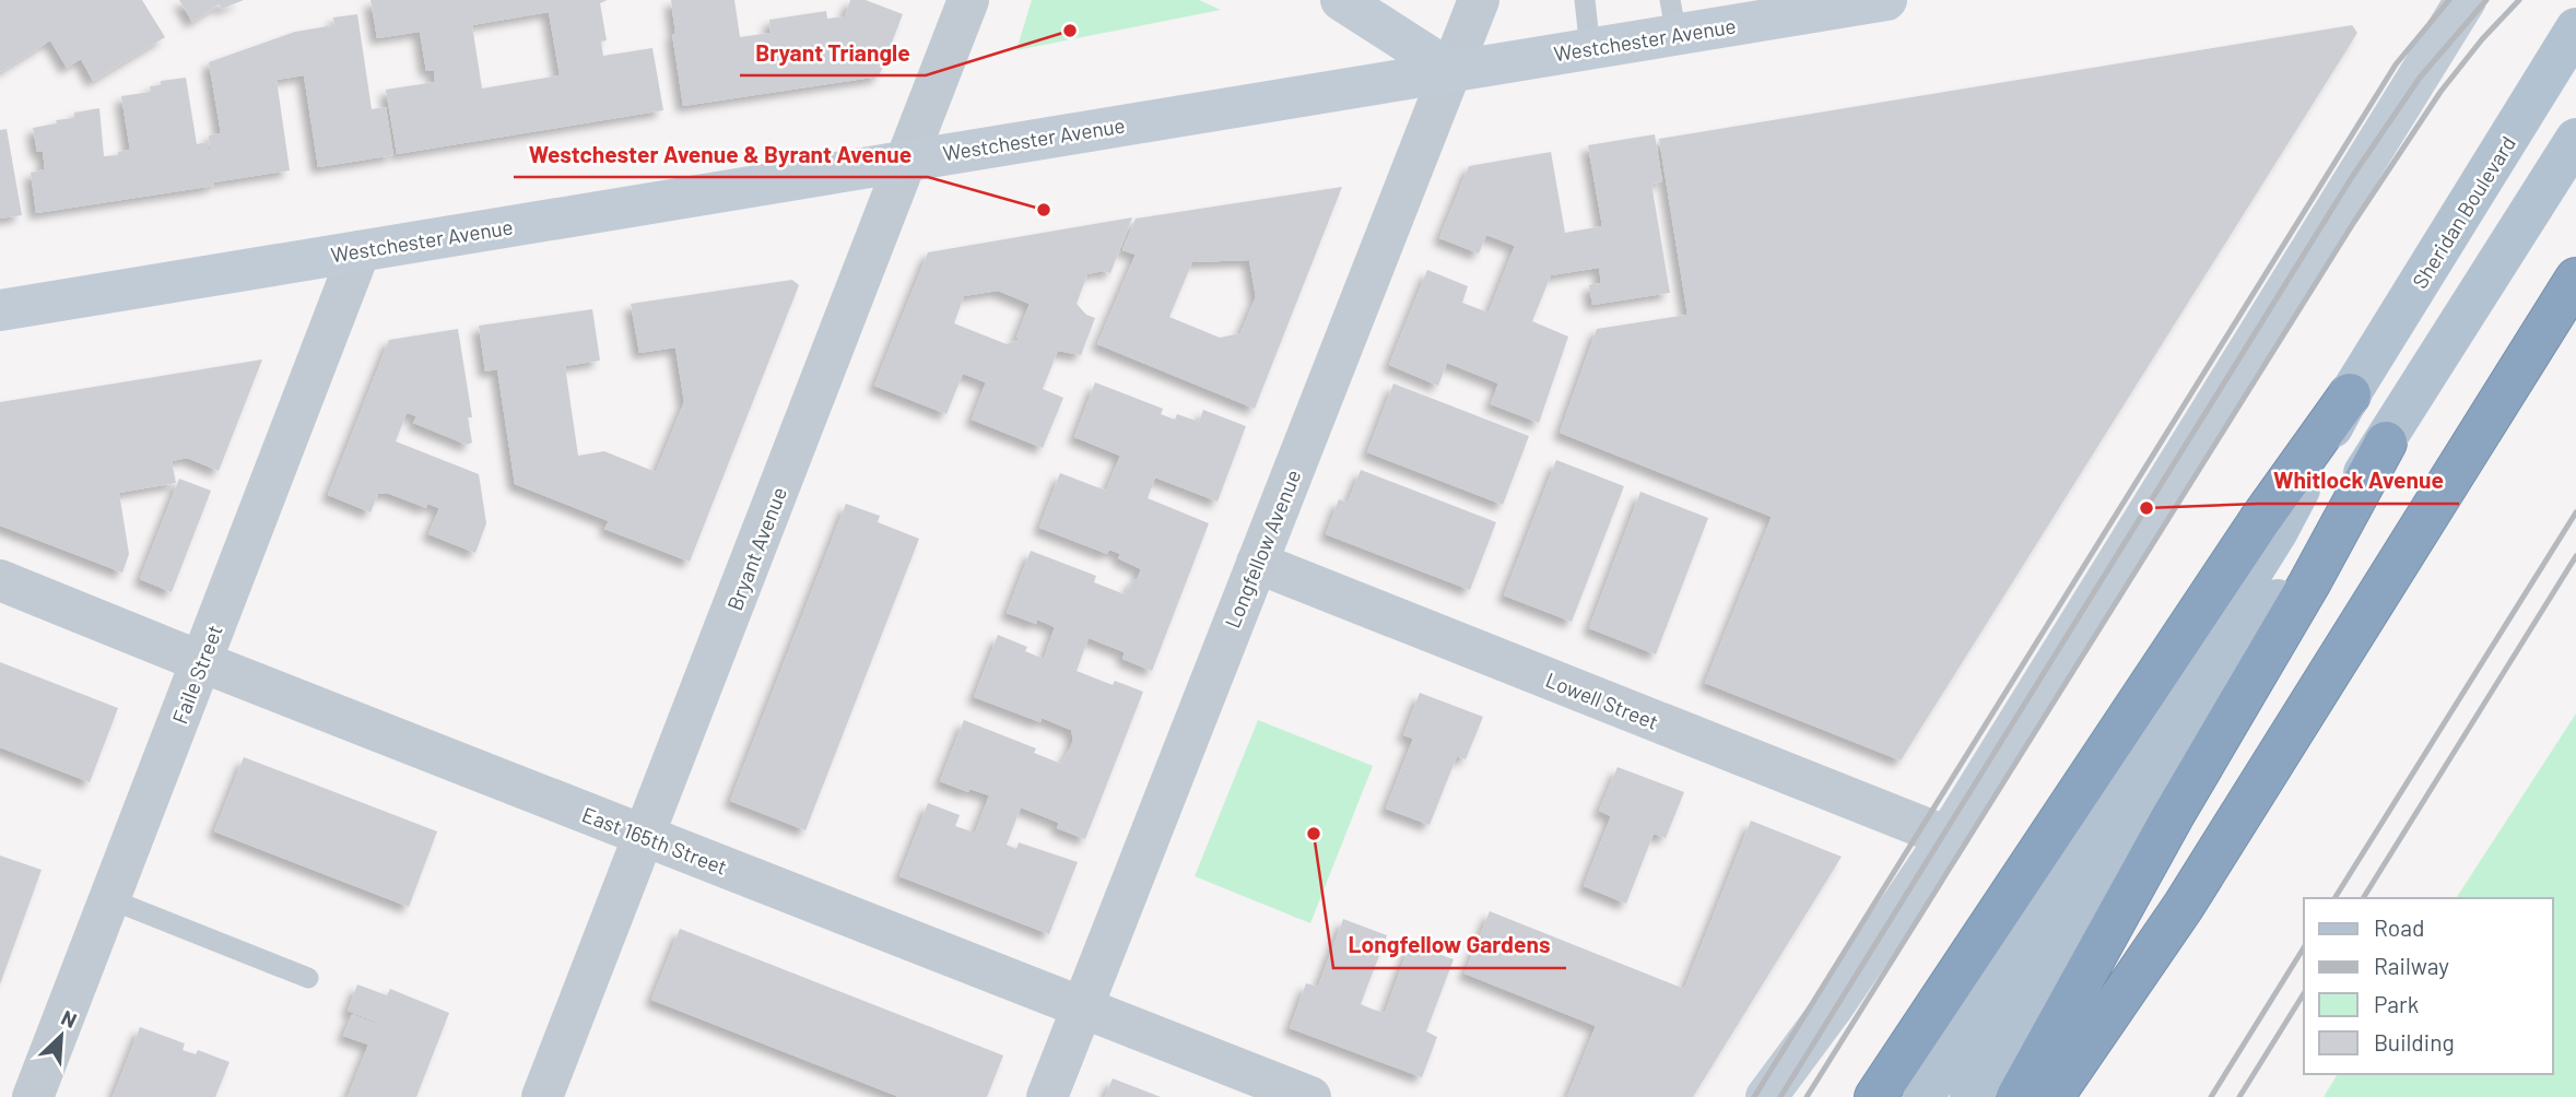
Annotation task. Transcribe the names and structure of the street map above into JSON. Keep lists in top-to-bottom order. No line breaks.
{"streets":{"main road":["Westchester Avenue","Sheridan Boulevard"],"street":["Bryant Avenue","Longfellow Avenue","Faile Street","Lowell Street","East 165th Street"]},"crossings":[["Westchester Avenue","Bryant Avenue"],["Westchester Avenue","Longfellow Avenue"],["Westchester Avenue","Faile Street"],["Bryant Avenue","East 165th Street"],["Longfellow Avenue","Lowell Street"],["Longfellow Avenue","East 165th Street"],["Faile Street","East 165th Street"]],"places":["Bryant Triangle","Westchester Avenue & Byrant Avenue","Whitlock Avenue","Longfellow Gardens"],"legend":["Road","Railway","Park","Building"],"north":"top right"}
